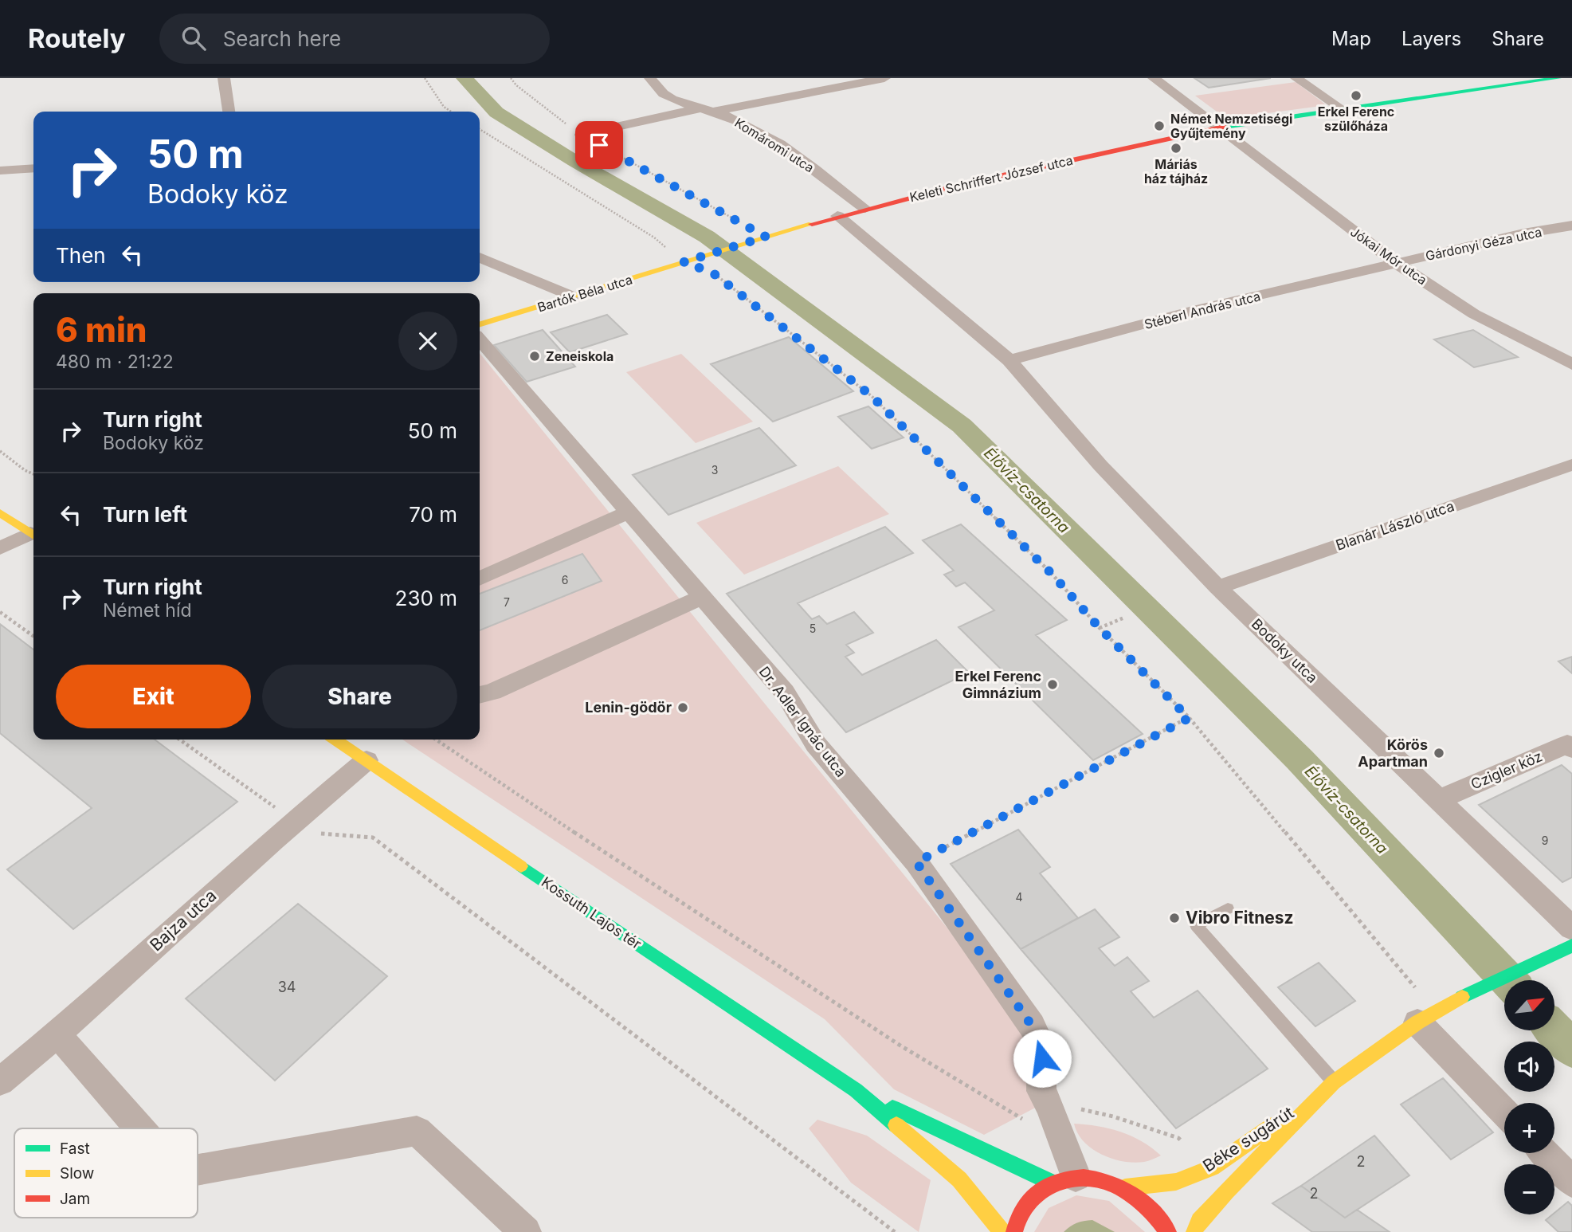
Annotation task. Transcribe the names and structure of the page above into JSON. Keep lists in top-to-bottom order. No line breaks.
{"streets":{"main road":["Keleti Schriffert József utca","Bartók Béla utca","Kossuth Lajos tér","Béke sugárút"],"street":["Komáromi utca","Gárdonyi Géza utca","Jókai Mór utca","Stéberl András utca","Blanár László utca","Bodoky utca","Dr. Adler Ignác utca","Czigler köz","Bajza utca"]},"crossings":[["Komáromi utca","Keleti Schriffert József utca"],["Keleti Schriffert József utca","Jókai Mór utca"],["Keleti Schriffert József utca","Bartók Béla utca"],["Gárdonyi Géza utca","Jókai Mór utca"],["Gárdonyi Géza utca","Stéberl András utca"],["Jókai Mór utca","Stéberl András utca"],["Stéberl András utca","Bodoky utca"],["Blanár László utca","Bodoky utca"],["Bodoky utca","Czigler köz"],["Dr. Adler Ignác utca","Kossuth Lajos tér"],["Kossuth Lajos tér","Bajza utca"],["Kossuth Lajos tér","Béke sugárút"]],"water":["Élővíz-csatorna"],"places":["Erkel Ferenc szülőháza","Német Nemzetiségi Gyűjtemény","Máriás ház tájház","Zeneiskola","Erkel Ferenc Gimnázium","Lenin-gödör","Körös Apartman","Vibro Fitnesz"],"house_numbers":["3","6","7","5","9","4","34","2","2"],"legend":["Fast","Slow","Jam"],"north":"top right","page":{"header":"Routely","search":"Search here","nav":["Map","Layers","Share"],"turn":["50 m","Bodoky köz"],"then":"Then","heading":["6 min","480 m · 21:22"],"list":[{"name":"Turn right","note":"Bodoky köz","value":"50 m"},{"name":"Turn left","value":"70 m"},{"name":"Turn right","note":"Német híd","value":"230 m"}],"buttons":["Exit","Share"],"map_buttons":["+","−"]}}
